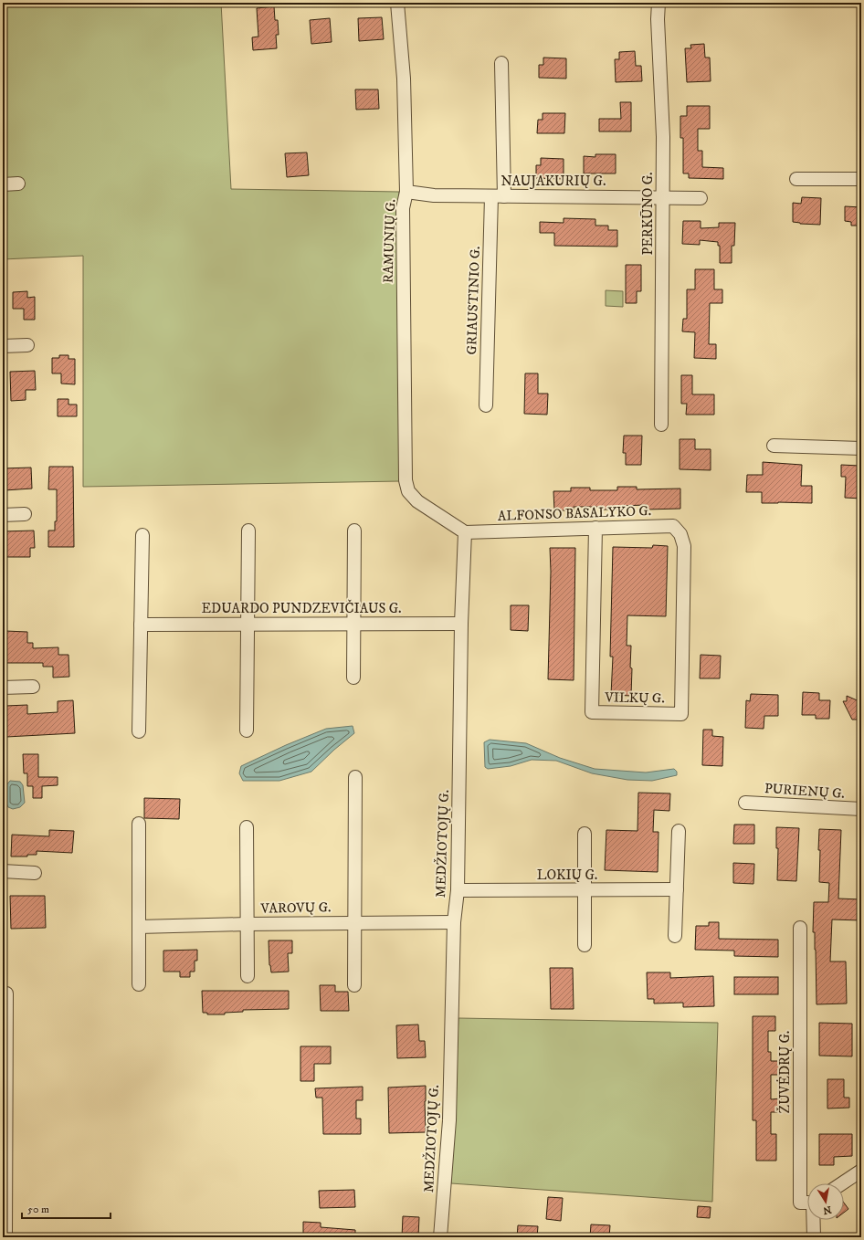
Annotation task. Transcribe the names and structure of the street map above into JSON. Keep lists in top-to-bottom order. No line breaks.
{"streets":{"street":["NAUJAKURIŲ G.","PERKŪNO G.","RAMUNIŲ G.","GRIAUSTINIO G.","ALFONSO BASALYKO G.","EDUARDO PUNDZEVIČIAUS G.","VILKŲ G.","PURIENŲ G.","MEDŽIOTOJŲ G.","LOKIŲ G.","VAROVŲ G.","ŽUVĖDRŲ G."]},"crossings":[["NAUJAKURIŲ G.","PERKŪNO G."],["NAUJAKURIŲ G.","RAMUNIŲ G."],["NAUJAKURIŲ G.","GRIAUSTINIO G."],["RAMUNIŲ G.","ALFONSO BASALYKO G."],["RAMUNIŲ G.","MEDŽIOTOJŲ G."],["ALFONSO BASALYKO G.","VILKŲ G."],["ALFONSO BASALYKO G.","MEDŽIOTOJŲ G."],["EDUARDO PUNDZEVIČIAUS G.","MEDŽIOTOJŲ G."],["MEDŽIOTOJŲ G.","LOKIŲ G."],["MEDŽIOTOJŲ G.","VAROVŲ G."]],"scale_bar":"50 m","north":"bottom"}
